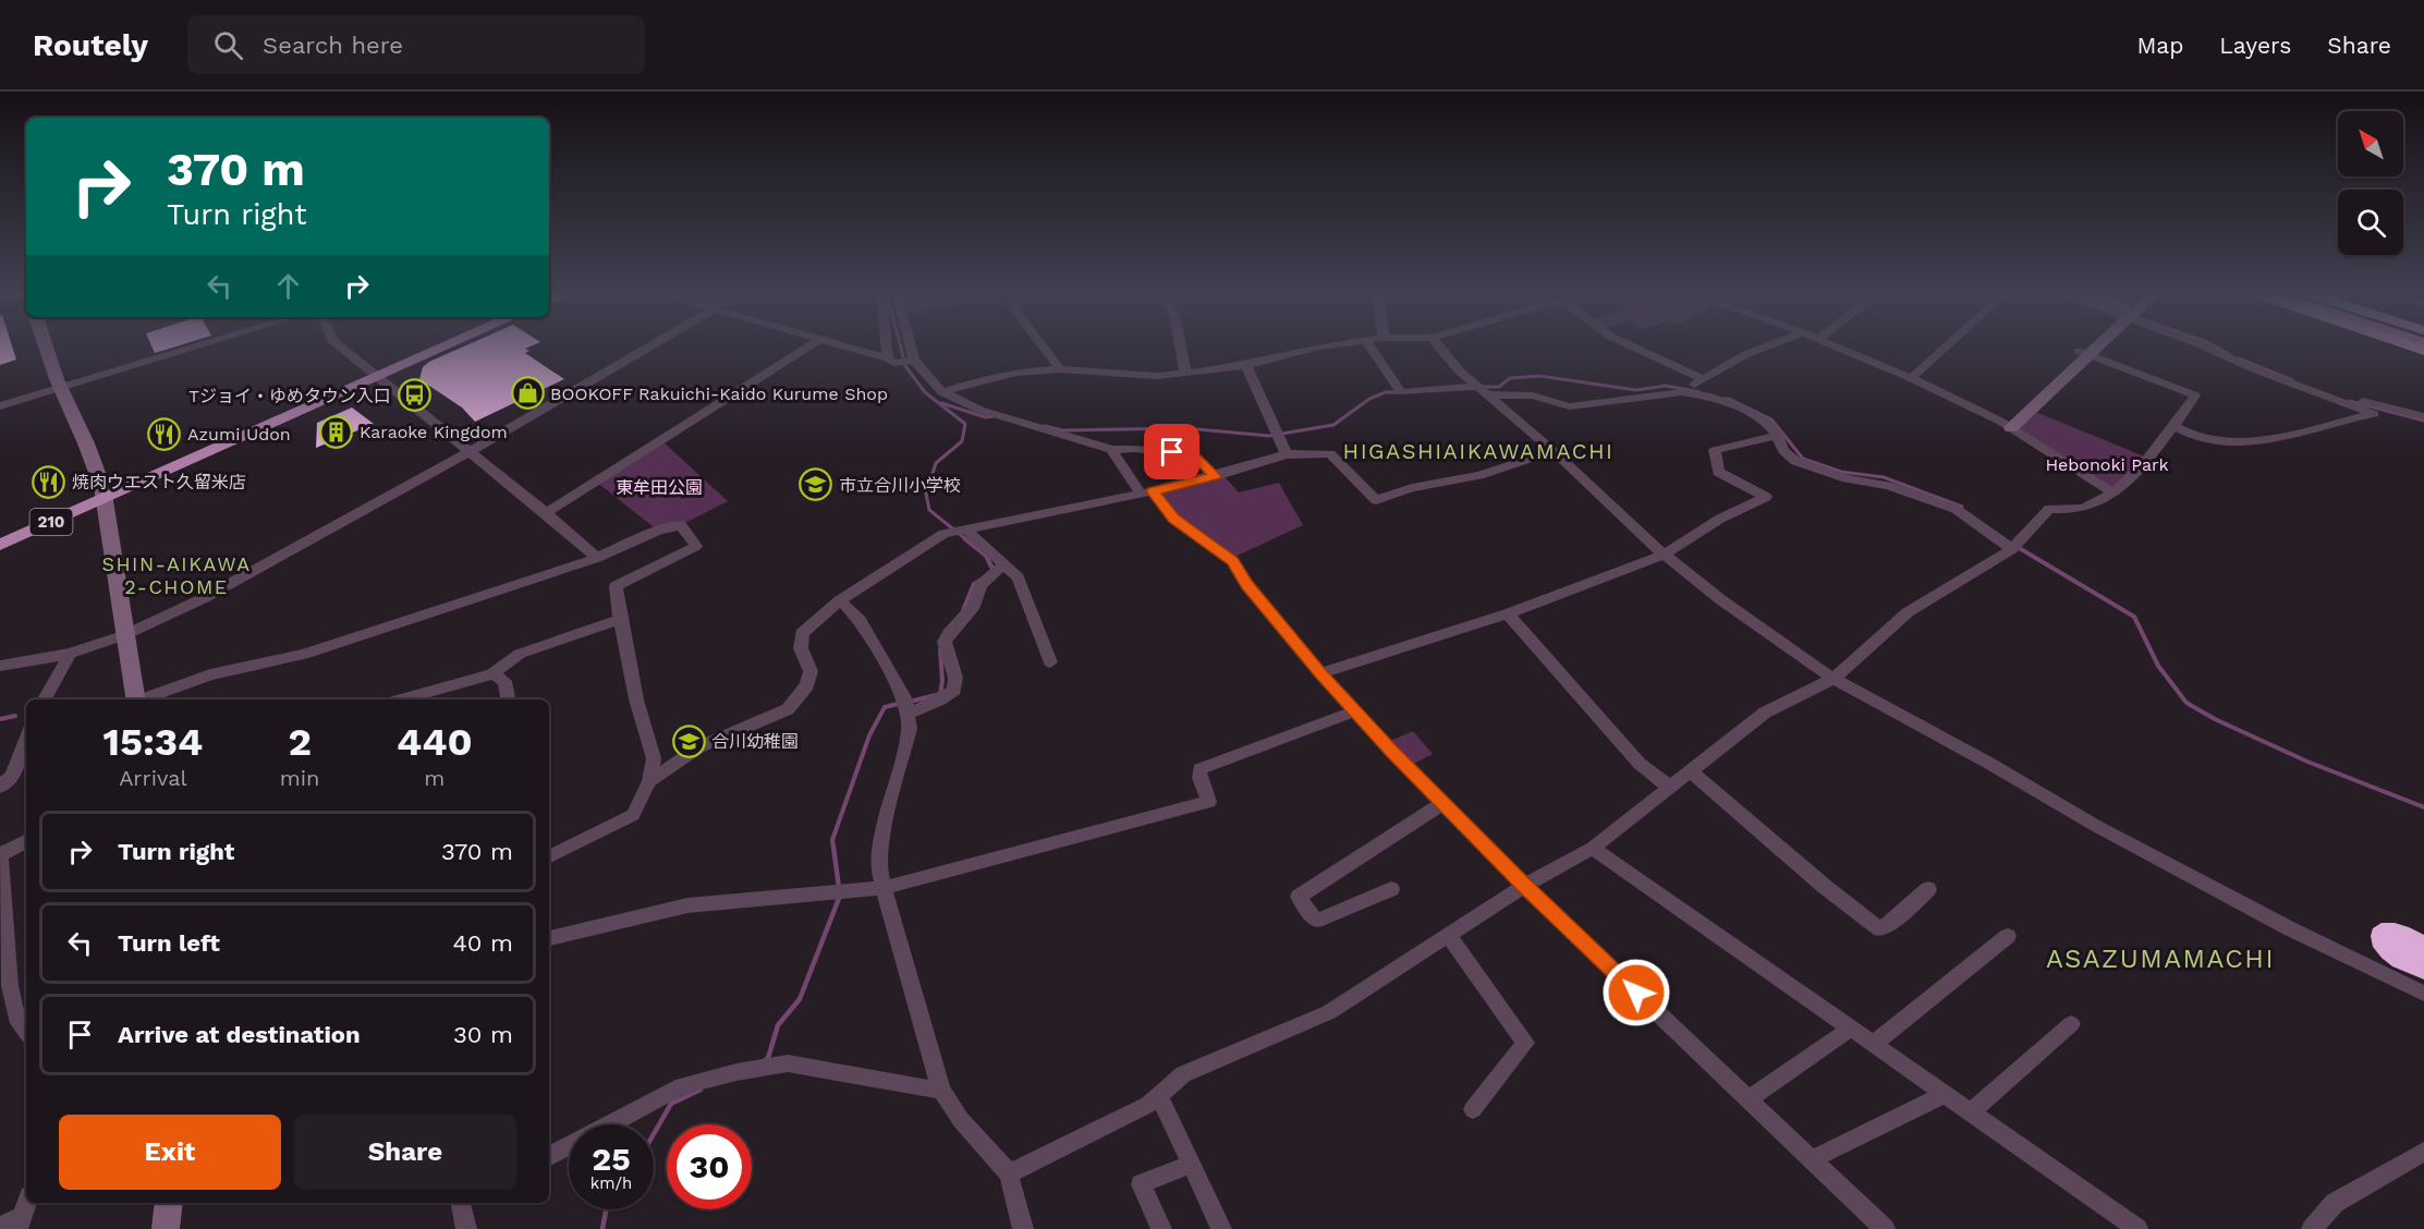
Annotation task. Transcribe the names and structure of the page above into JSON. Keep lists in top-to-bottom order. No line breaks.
{"streets":{"highway":["210"]},"districts":["HIGASHIAIKAWAMACHI","SHIN-AIKAWA 2-CHOME","ASAZUMAMACHI"],"parks":["Hebonoki Park","東牟田公園"],"places":{"shop":["BOOKOFF Rakuichi-Kaido Kurume Shop"],"bus stop":["Tジョイ・ゆめタウン入口"],"building":["Karaoke Kingdom"],"restaurant":["Azumi Udon","焼肉ウエスト久留米店"],"school or university":["市立合川小学校","合川幼稚園"]},"north":"top left","page":{"header":"Routely","search":"Search here","nav":["Map","Layers","Share"],"turn":["370 m","Turn right"],"eta":["15:34","Arrival","2","min","440","m"],"list":[{"name":"Turn right","value":"370 m"},{"name":"Turn left","value":"40 m"},{"name":"Arrive at destination","value":"30 m"}],"buttons":["Exit","Share"],"speed":"25 km/h","limit":"30"}}
